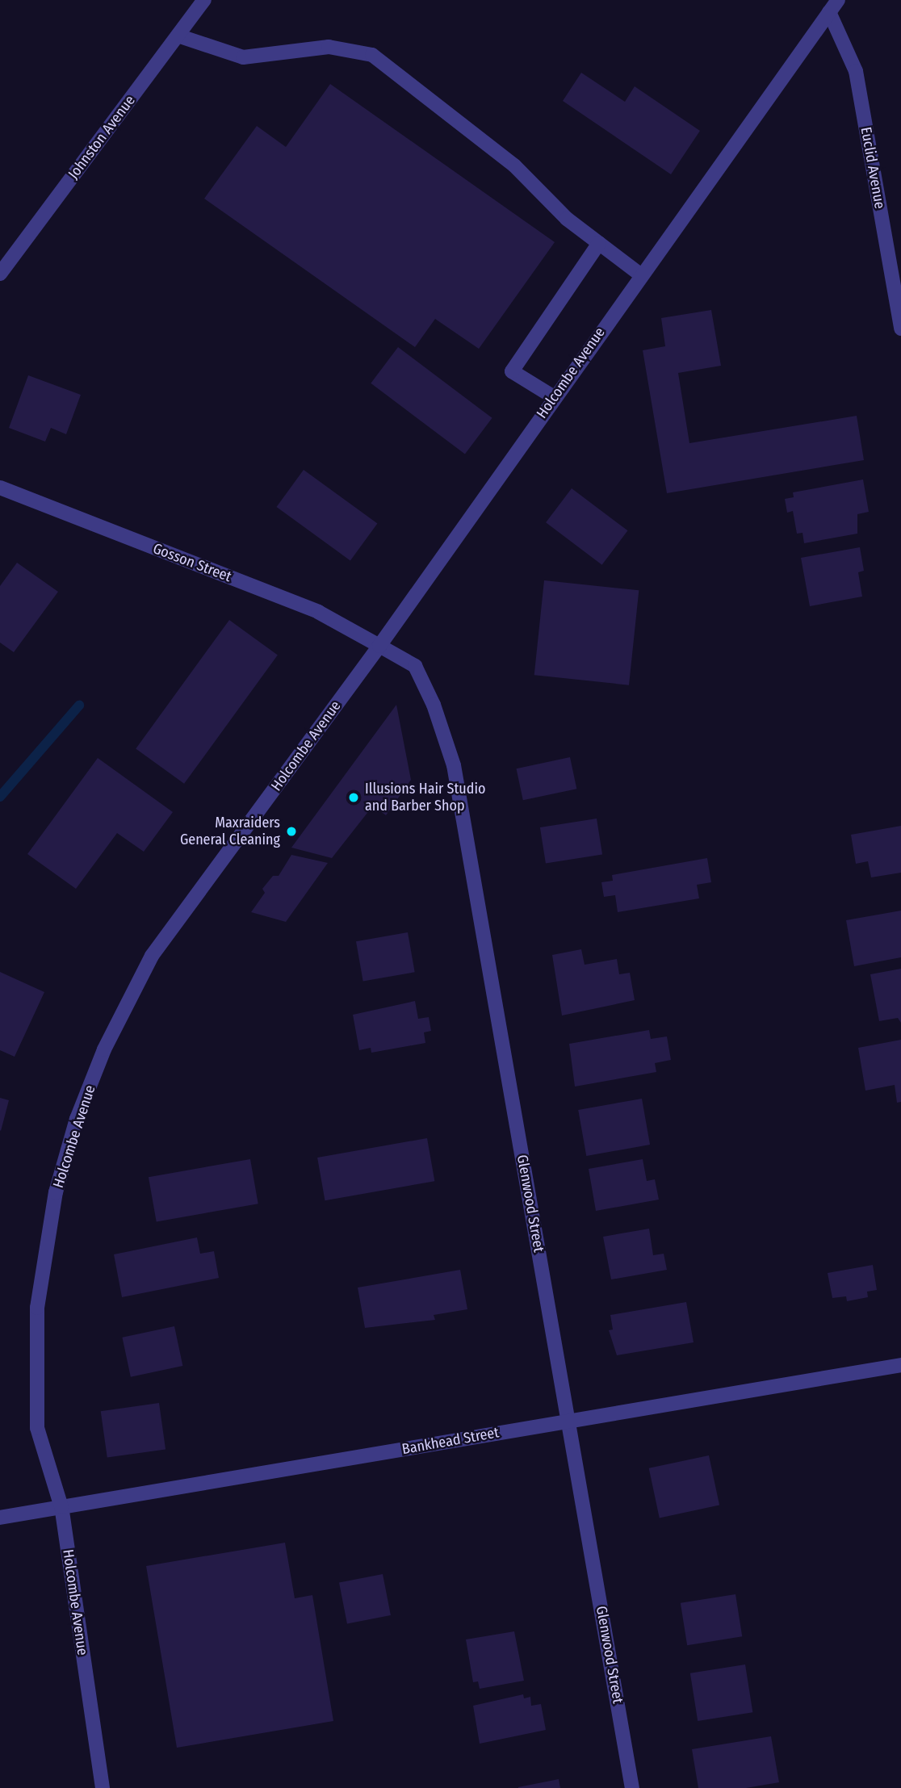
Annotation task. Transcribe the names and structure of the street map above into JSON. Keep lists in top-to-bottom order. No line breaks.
{"streets":{"street":["Johnston Avenue","Euclid Avenue","Holcombe Avenue","Gosson Street","Glenwood Street","Bankhead Street"]},"crossings":[["Euclid Avenue","Holcombe Avenue"],["Holcombe Avenue","Gosson Street"],["Holcombe Avenue","Glenwood Street"],["Holcombe Avenue","Bankhead Street"],["Gosson Street","Glenwood Street"],["Glenwood Street","Bankhead Street"]],"places":["Illusions Hair Studio and Barber Shop","Maxraiders General Cleaning"]}
